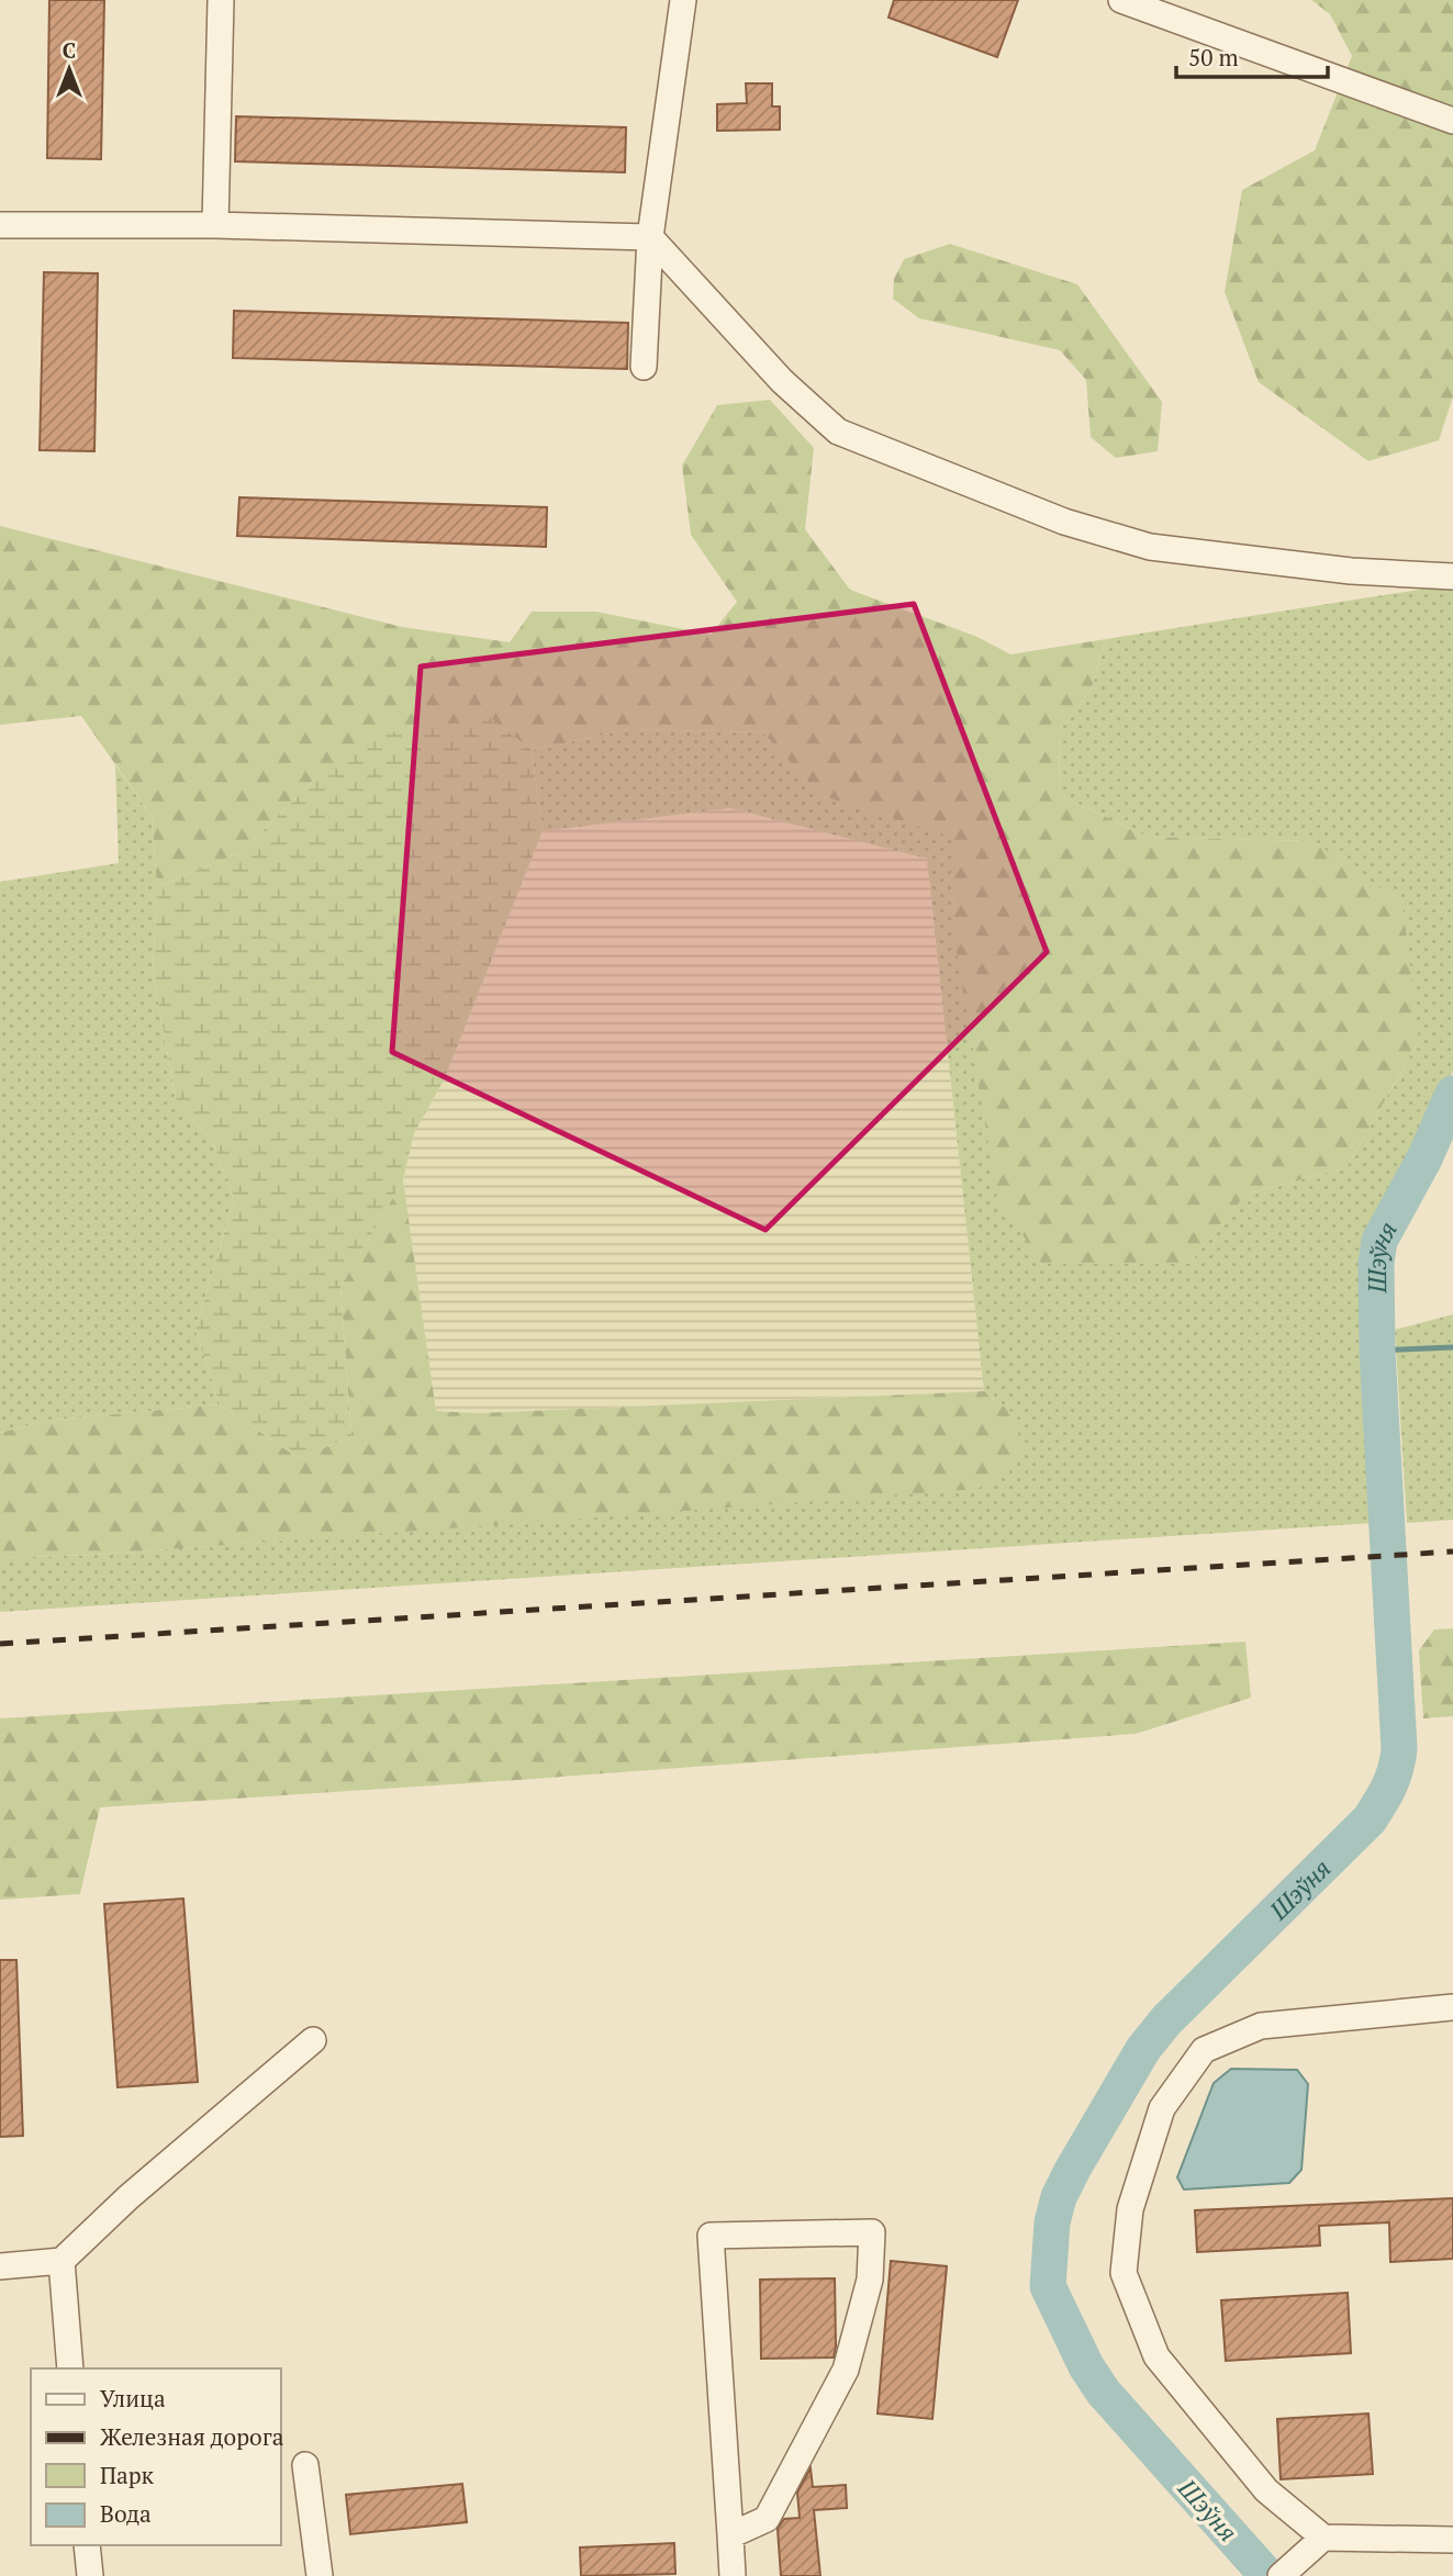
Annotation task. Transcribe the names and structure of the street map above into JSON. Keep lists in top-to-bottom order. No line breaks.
{"water":["Шэўня"],"legend":["Улица","Железная дорога","Парк","Вода"],"scale_bar":"50 m","north":"top"}
